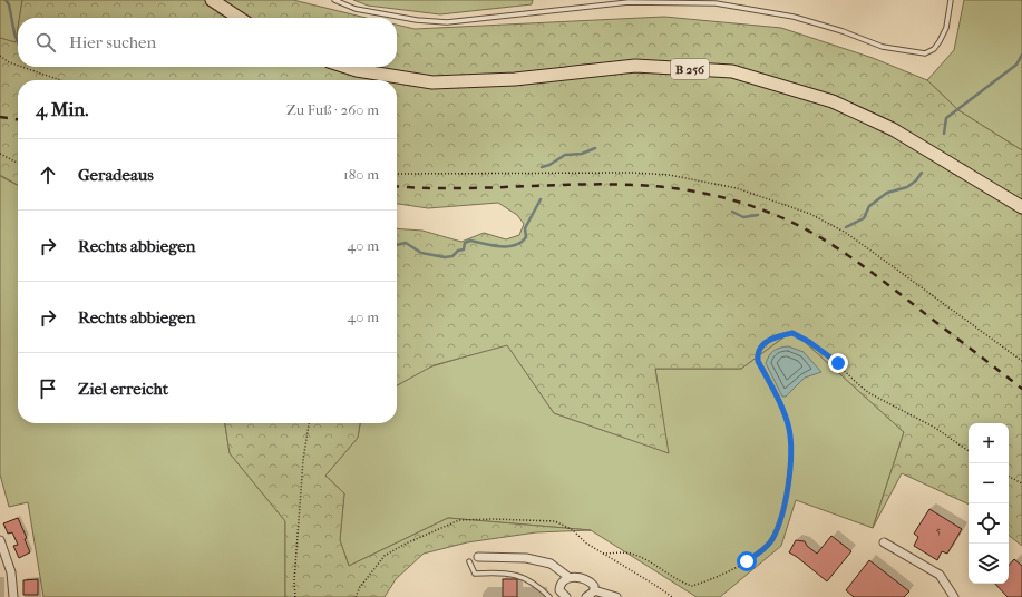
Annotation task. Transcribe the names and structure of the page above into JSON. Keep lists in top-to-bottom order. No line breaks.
{"streets":{"main road":["B 256"]},"house_numbers":["5"],"page":{"search":"Hier suchen","heading":["4 Min.","Zu Fuß · 260 m"],"list":[["Geradeaus","180 m"],["Rechts abbiegen","40 m"],["Rechts abbiegen","40 m"],"Ziel erreicht"],"map_buttons":["+","−"]}}
